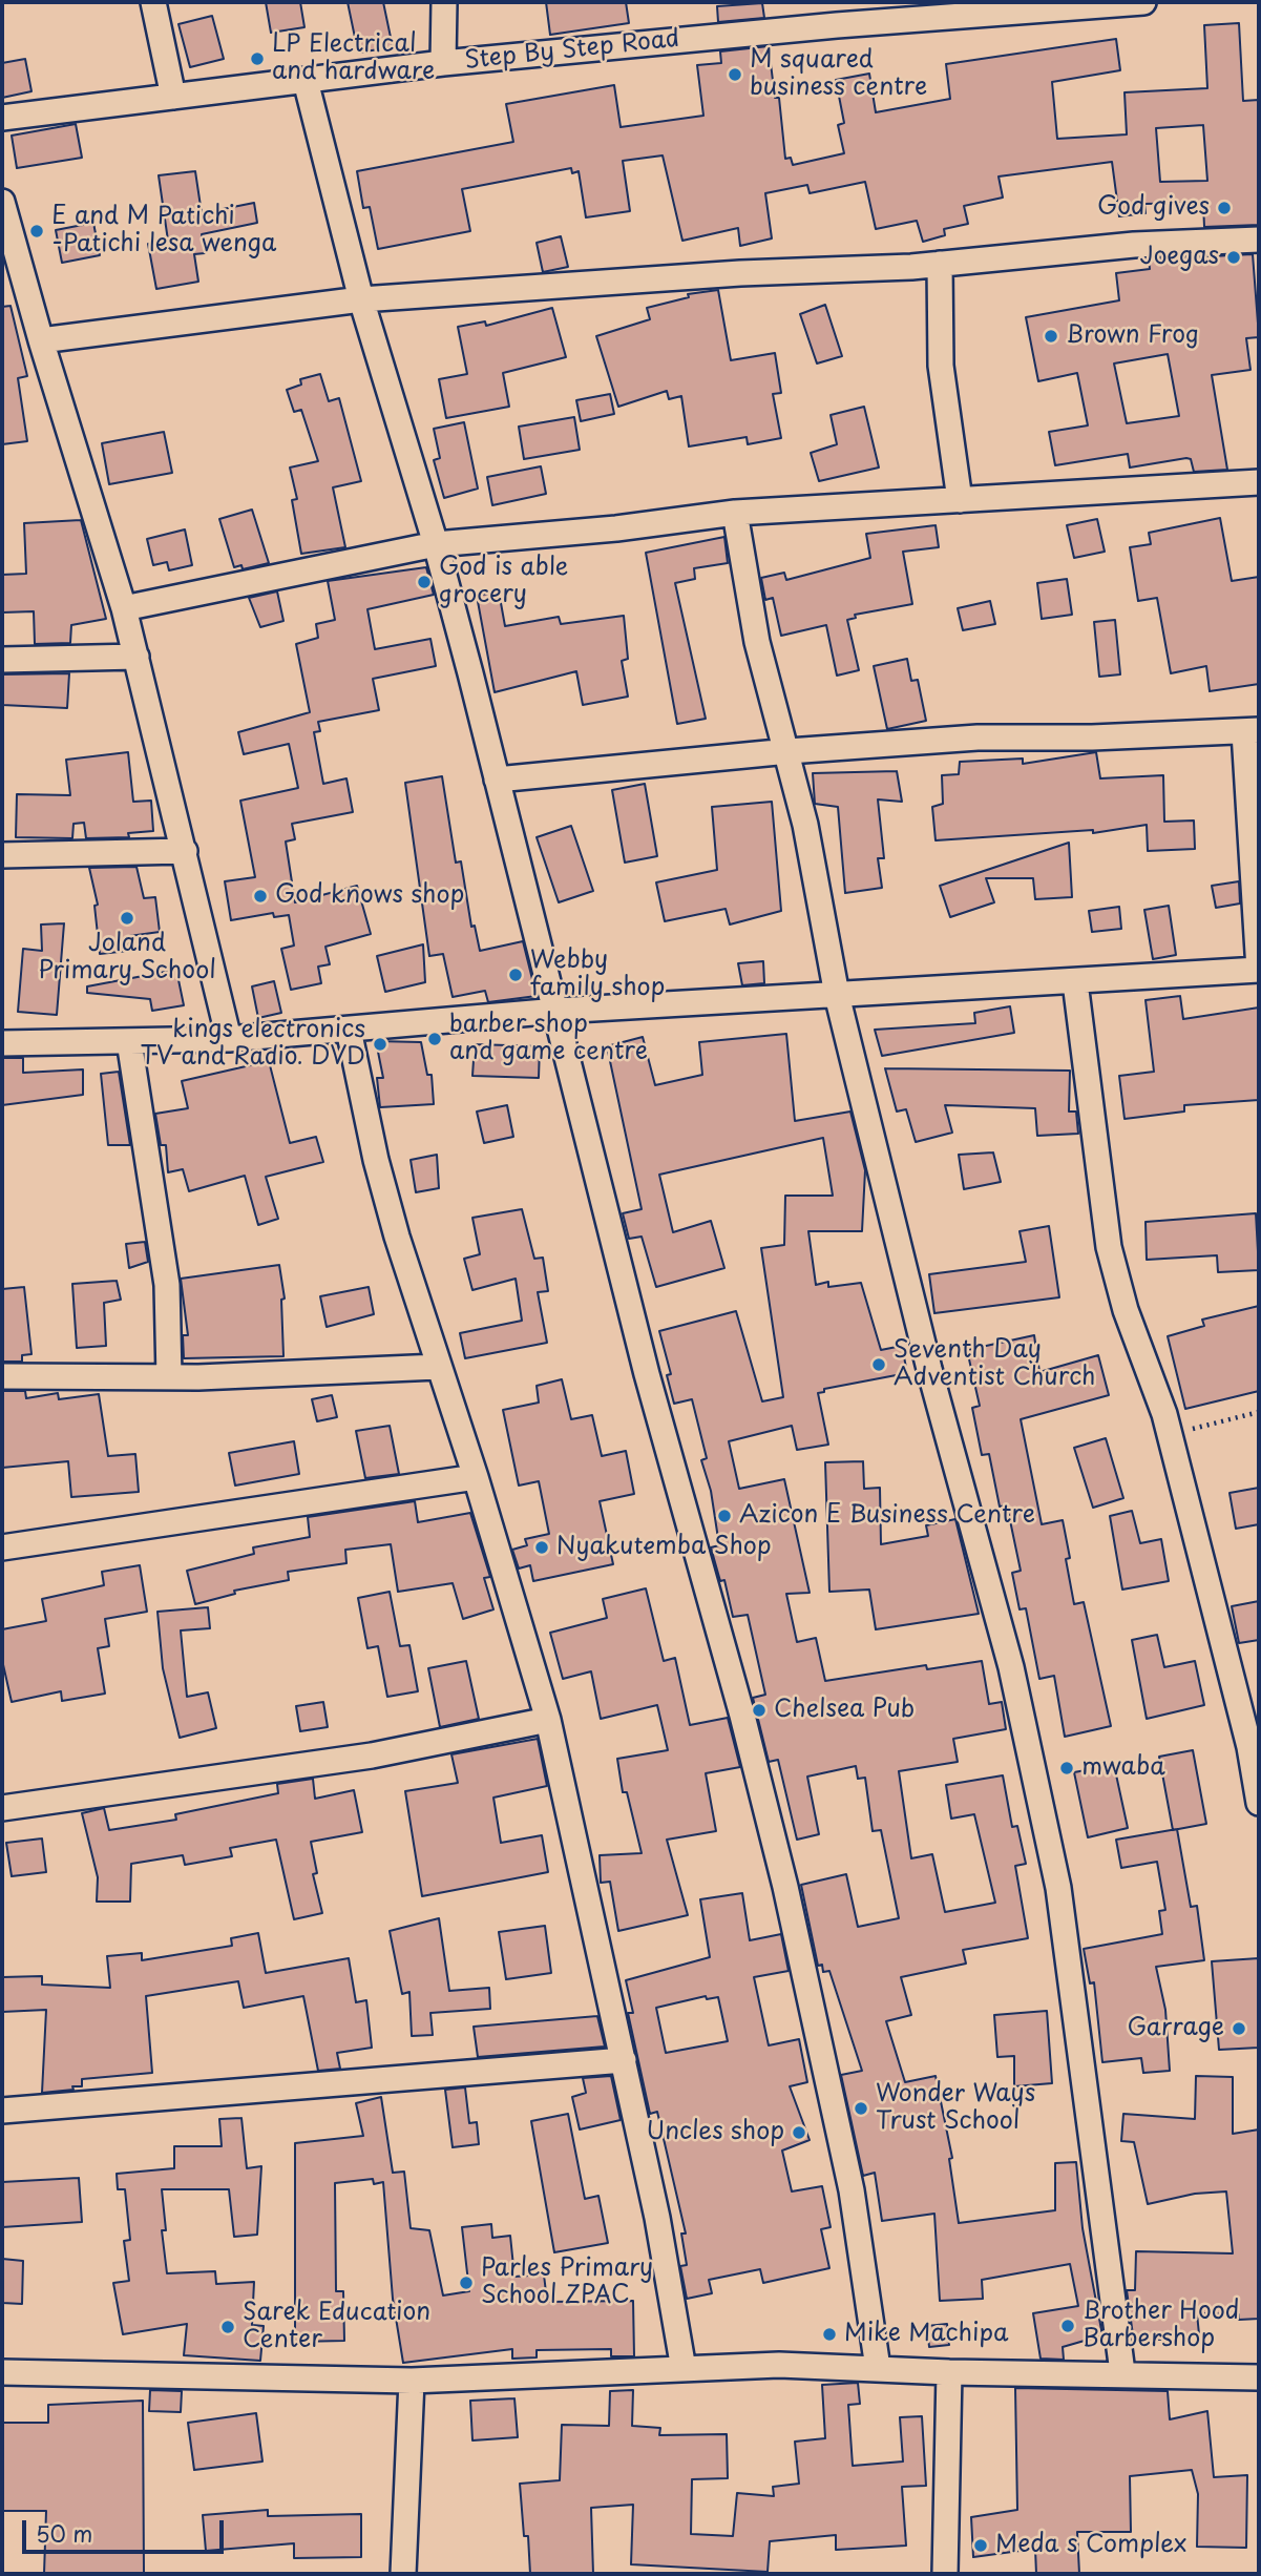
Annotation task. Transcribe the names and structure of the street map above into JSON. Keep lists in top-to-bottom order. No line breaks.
{"streets":{"street":["Step By Step Road"]},"places":["LP Electrical and hardware","M squared business centre","God gives","E and M Patichi -Patichi lesa wenga","Joegas","Brown Frog","God is able grocery","God knows shop","Joland Primary School","Webby family shop","barber shop and game centre","kings electronics TV and Radio. DVD","Seventh Day Adventist Church","Azicon E Business Centre","Nyakutemba Shop","Chelsea Pub","mwaba","Garrage","Wonder Ways Trust School","Uncles shop","Parles Primary School ZPAC","Brother Hood Barbershop","Sarek Education Center","Mike Machipa","Meda s Complex"],"scale_bar":"50 m"}
